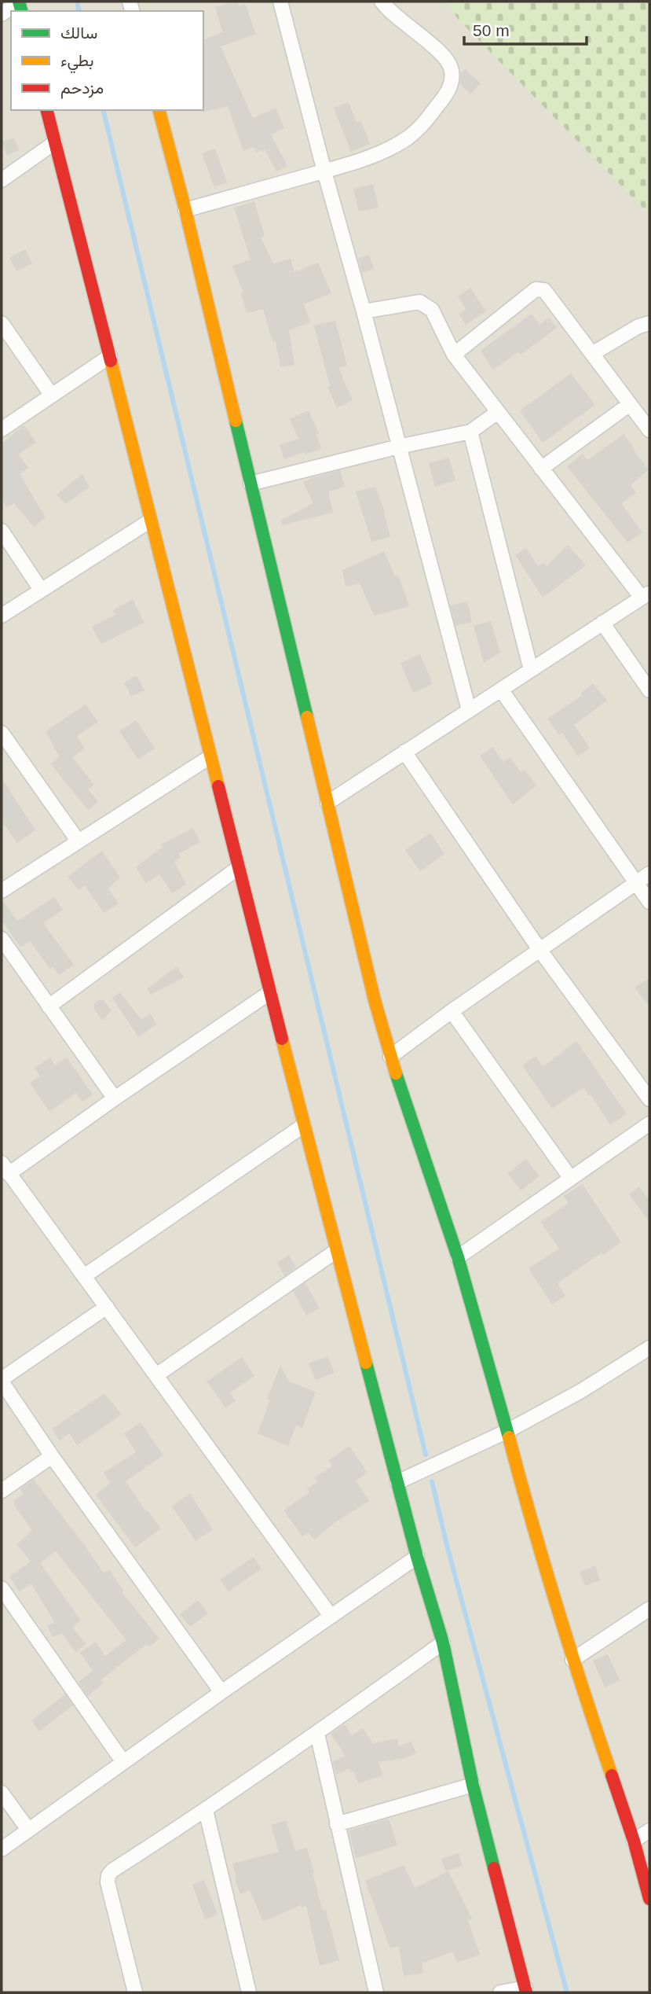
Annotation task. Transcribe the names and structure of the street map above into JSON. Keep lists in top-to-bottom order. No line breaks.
{"legend":["سالك","بطيء","مزدحم"],"scale_bar":"50 m"}
